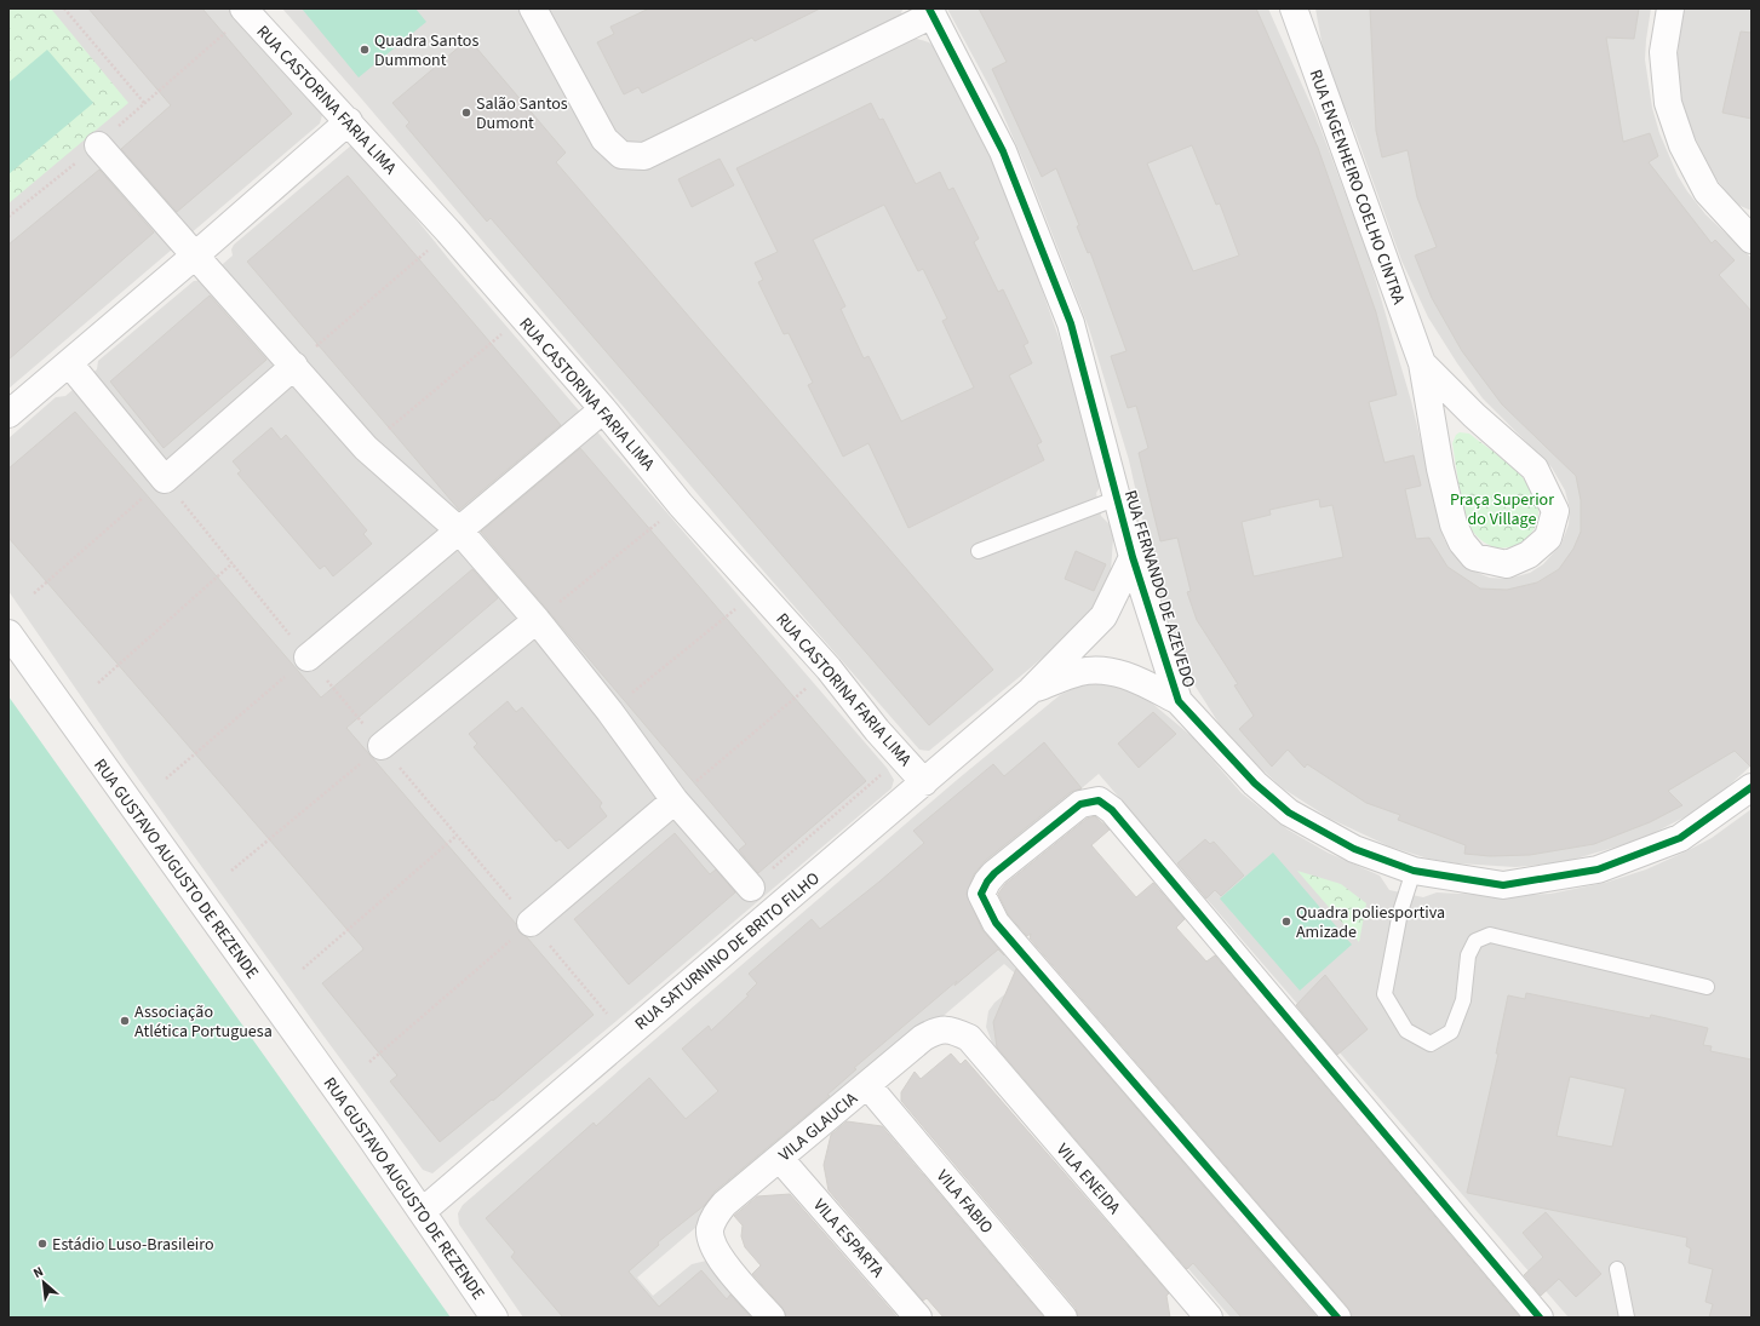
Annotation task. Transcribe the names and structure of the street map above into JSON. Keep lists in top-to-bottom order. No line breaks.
{"streets":{"street":["RUA CASTORINA FARIA LIMA","RUA ENGENHEIRO COELHO CINTRA","RUA FERNANDO DE AZEVEDO","RUA GUSTAVO AUGUSTO DE REZENDE","RUA SATURNINO DE BRITO FILHO","VILA GLAUCIA","VILA ENEIDA","VILA FABIO","VILA ESPARTA"]},"crossings":[["RUA CASTORINA FARIA LIMA","RUA SATURNINO DE BRITO FILHO"],["RUA FERNANDO DE AZEVEDO","RUA SATURNINO DE BRITO FILHO"],["RUA GUSTAVO AUGUSTO DE REZENDE","RUA SATURNINO DE BRITO FILHO"],["VILA GLAUCIA","VILA ENEIDA"],["VILA GLAUCIA","VILA FABIO"],["VILA GLAUCIA","VILA ESPARTA"]],"parks":["Praça Superior do Village"],"places":["Quadra Santos Dummont","Salão Santos Dumont","Quadra poliesportiva Amizade","Associação Atlética Portuguesa","Estádio Luso-Brasileiro"],"north":"top left"}
